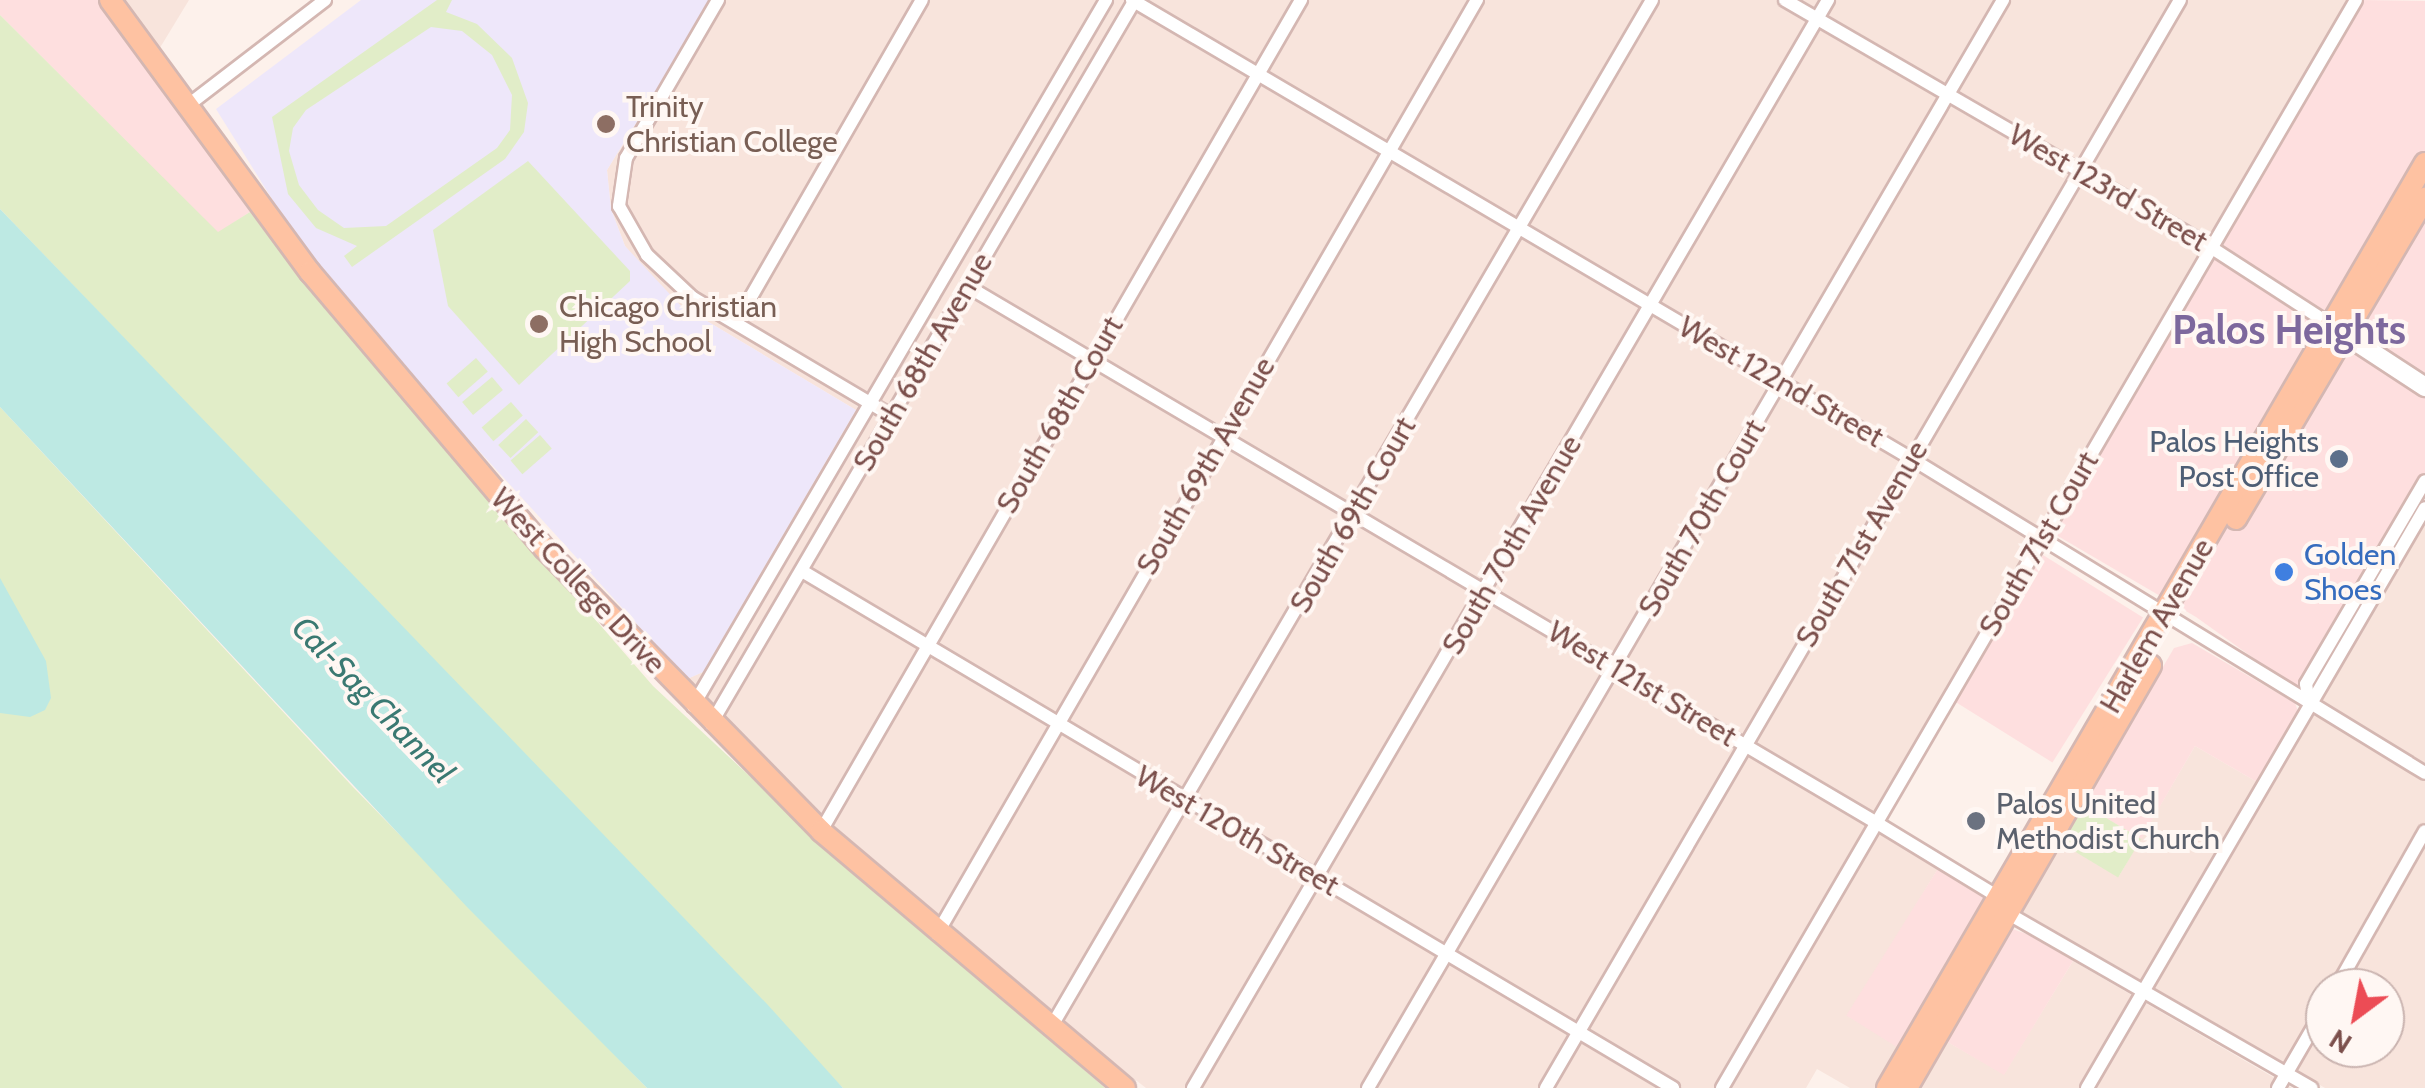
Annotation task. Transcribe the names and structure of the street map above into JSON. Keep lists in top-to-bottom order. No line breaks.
{"streets":{"main road":["West College Drive","Harlem Avenue"],"street":["West 123rd Street","South 68th Avenue","West 122nd Street","South 68th Court","South 69th Avenue","South 69th Court","South 70th Court","South 71st Avenue","South 71st Court","South 70th Avenue","West 121st Street","West 120th Street"]},"crossings":[["West 123rd Street","South 70th Court"],["West 123rd Street","South 71st Avenue"],["West 123rd Street","South 71st Court"],["West 123rd Street","South 70th Avenue"],["West 123rd Street","Harlem Avenue"],["South 68th Avenue","West 122nd Street"],["South 68th Avenue","West College Drive"],["South 68th Avenue","West 121st Street"],["South 68th Avenue","West 120th Street"],["West 122nd Street","South 68th Court"],["West 122nd Street","South 69th Avenue"],["West 122nd Street","South 69th Court"],["West 122nd Street","South 70th Court"],["West 122nd Street","South 71st Avenue"],["West 122nd Street","South 71st Court"],["West 122nd Street","South 70th Avenue"],["West 122nd Street","Harlem Avenue"],["South 68th Court","West College Drive"],["South 68th Court","West 121st Street"],["South 68th Court","West 120th Street"],["South 69th Avenue","West College Drive"],["South 69th Avenue","West 121st Street"],["South 69th Avenue","West 120th Street"],["South 69th Court","West College Drive"],["South 69th Court","West 121st Street"],["South 69th Court","West 120th Street"],["South 70th Court","West 121st Street"],["South 70th Court","West 120th Street"],["South 71st Avenue","West 121st Street"],["South 71st Avenue","West 120th Street"],["South 71st Court","West 121st Street"],["South 70th Avenue","West 121st Street"],["South 70th Avenue","West 120th Street"],["Harlem Avenue","West 121st Street"]],"districts":["Palos Heights"],"water":["Cal-Sag Channel"],"places":["Trinity Christian College","Chicago Christian High School","Palos Heights Post Office","Golden Shoes","Palos United Methodist Church"],"north":"bottom left"}
